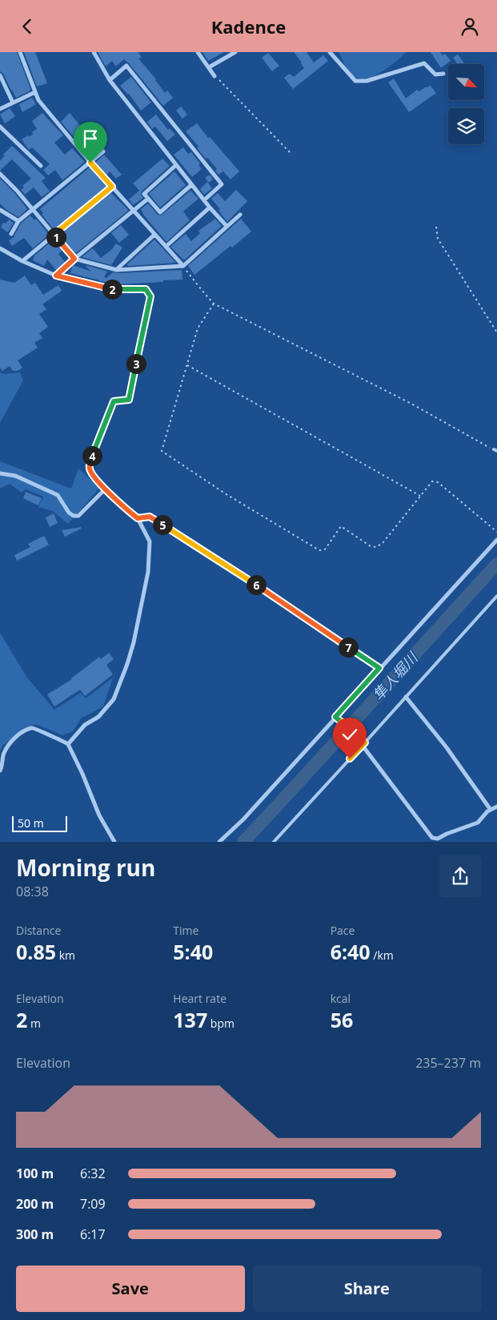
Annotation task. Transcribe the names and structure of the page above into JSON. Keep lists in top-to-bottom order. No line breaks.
{"water":["隼人堀川"],"scale_bar":"50 m","north":"bottom right","page":{"header":"Kadence","pins":["1","2","3","4","5","6","7"],"scale":"50 m","heading":["Morning run","08:38"],"stats":[["Distance","0.85 km"],["Time","5:40"],["Pace","6:40 /km"],["Elevation","2 m"],["Heart rate","137 bpm"],["kcal","56"]],"chart":["Elevation","235–237 m"],"list":[{"name":"100 m","note":"6:32"},{"name":"200 m","note":"7:09"},{"name":"300 m","note":"6:17"}],"buttons":["Save","Share"]}}
